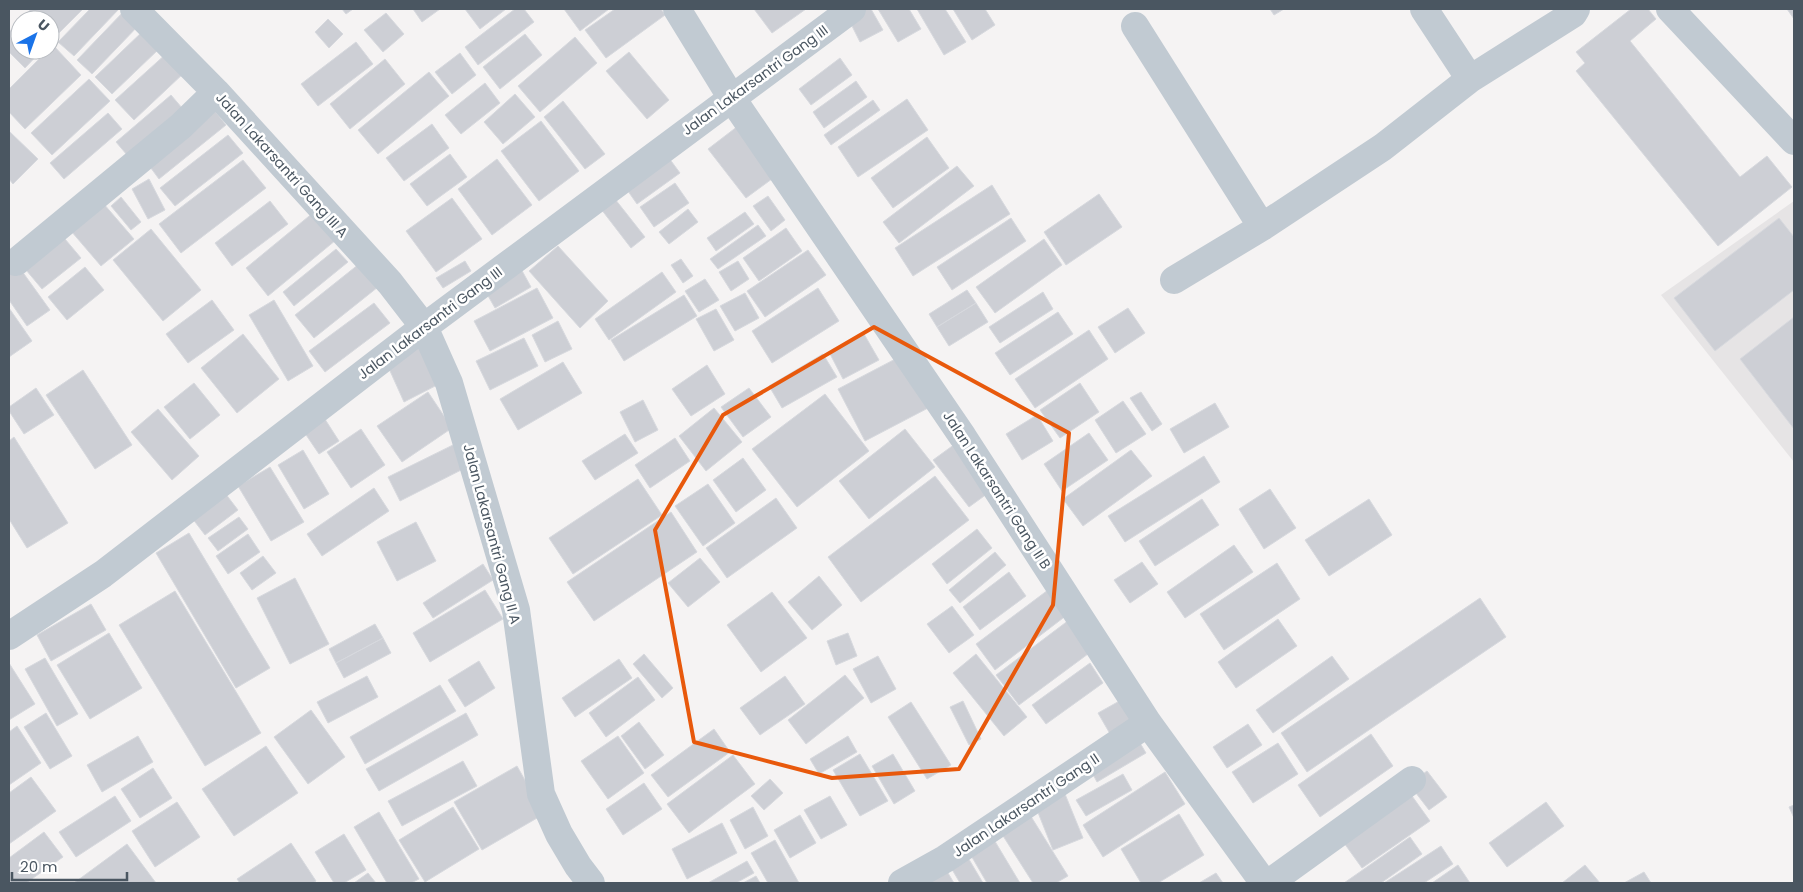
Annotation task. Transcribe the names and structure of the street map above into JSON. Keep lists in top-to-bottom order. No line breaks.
{"streets":{"street":["Jalan Lakarsantri Gang III","Jalan Lakarsantri Gang III A","Jalan Lakarsantri Gang II B","Jalan Lakarsantri Gang II A","Jalan Lakarsantri Gang II"]},"crossings":[["Jalan Lakarsantri Gang III","Jalan Lakarsantri Gang III A"],["Jalan Lakarsantri Gang III","Jalan Lakarsantri Gang II B"],["Jalan Lakarsantri Gang III","Jalan Lakarsantri Gang II A"],["Jalan Lakarsantri Gang III A","Jalan Lakarsantri Gang II A"],["Jalan Lakarsantri Gang II B","Jalan Lakarsantri Gang II"]],"scale_bar":"20 m","north":"top right"}
